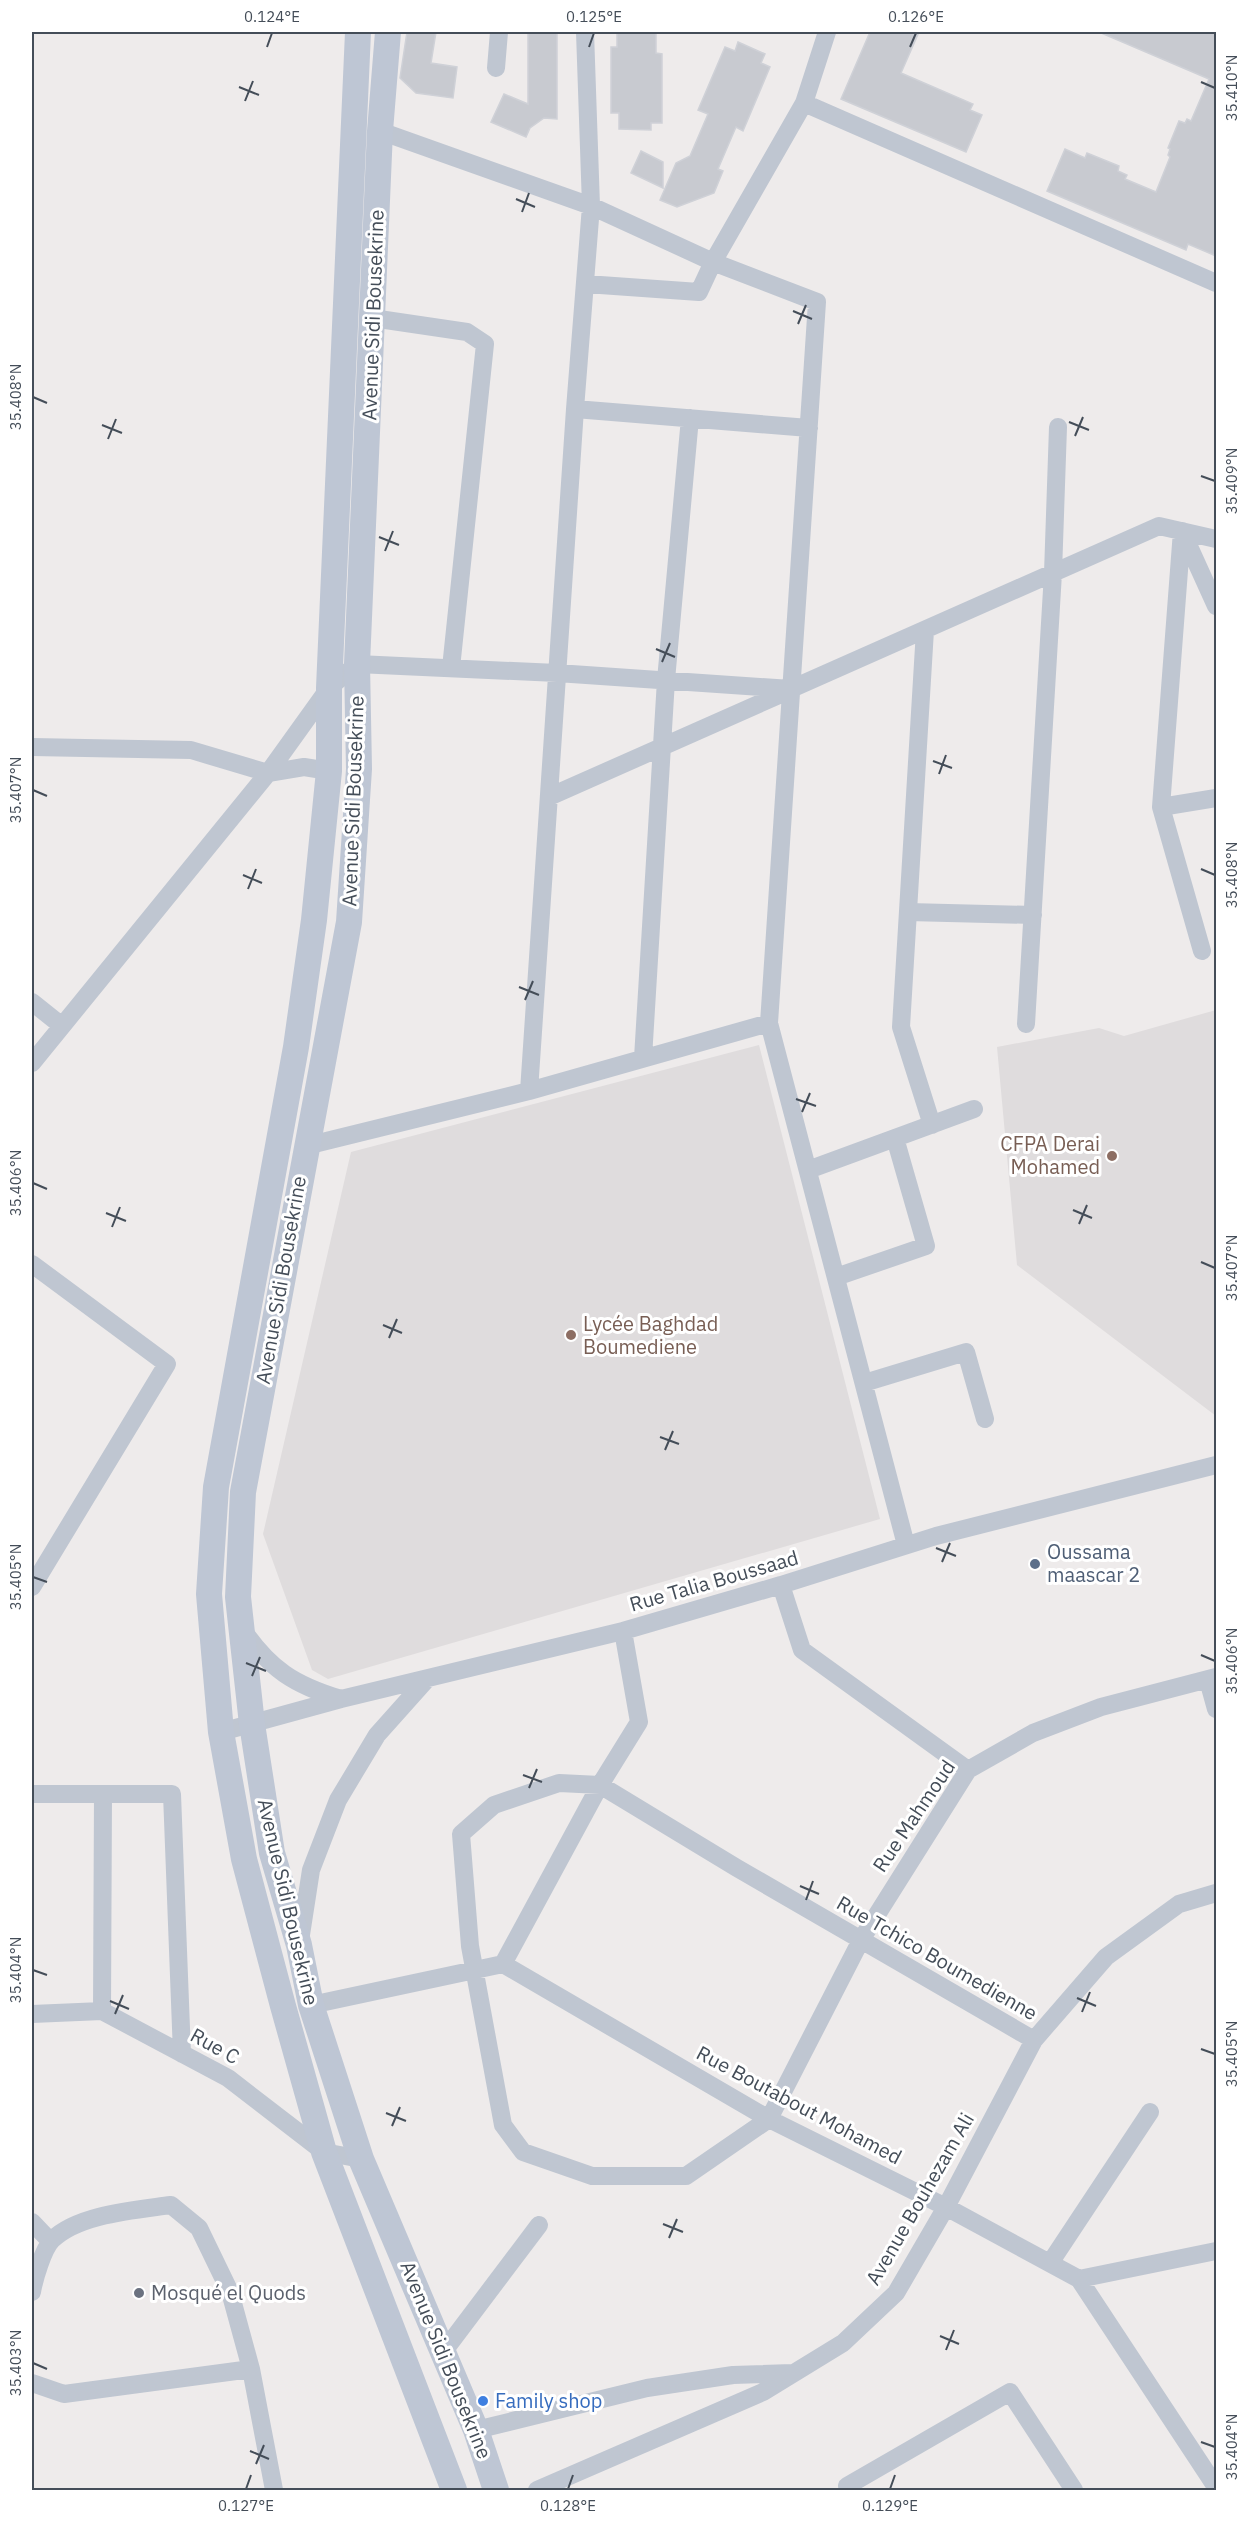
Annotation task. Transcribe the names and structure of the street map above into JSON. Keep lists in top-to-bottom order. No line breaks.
{"streets":{"main road":["Avenue Sidi Bousekrine"],"street":["Rue Talia Boussaad","Rue Mahmoud","Rue Tchico Boumedienne","Rue C","Rue Boutabout Mohamed","Avenue Bouhezam Ali"]},"crossings":[["Avenue Sidi Bousekrine","Rue Talia Boussaad"],["Avenue Sidi Bousekrine","Rue C"],["Rue Mahmoud","Rue Tchico Boumedienne"],["Rue Mahmoud","Rue Boutabout Mohamed"],["Rue Tchico Boumedienne","Avenue Bouhezam Ali"],["Rue Boutabout Mohamed","Avenue Bouhezam Ali"]],"places":["CFPA Derai Mohamed","Lycée Baghdad Boumediene","Oussama maascar 2","Mosqué el Quods","Family shop"],"coordinates":["0.124°E","0.125°E","0.126°E","35.410°N","35.408°N","35.409°N","35.407°N","35.406°N","35.405°N","35.404°N","35.403°N","0.127°E","0.128°E","0.129°E"]}
